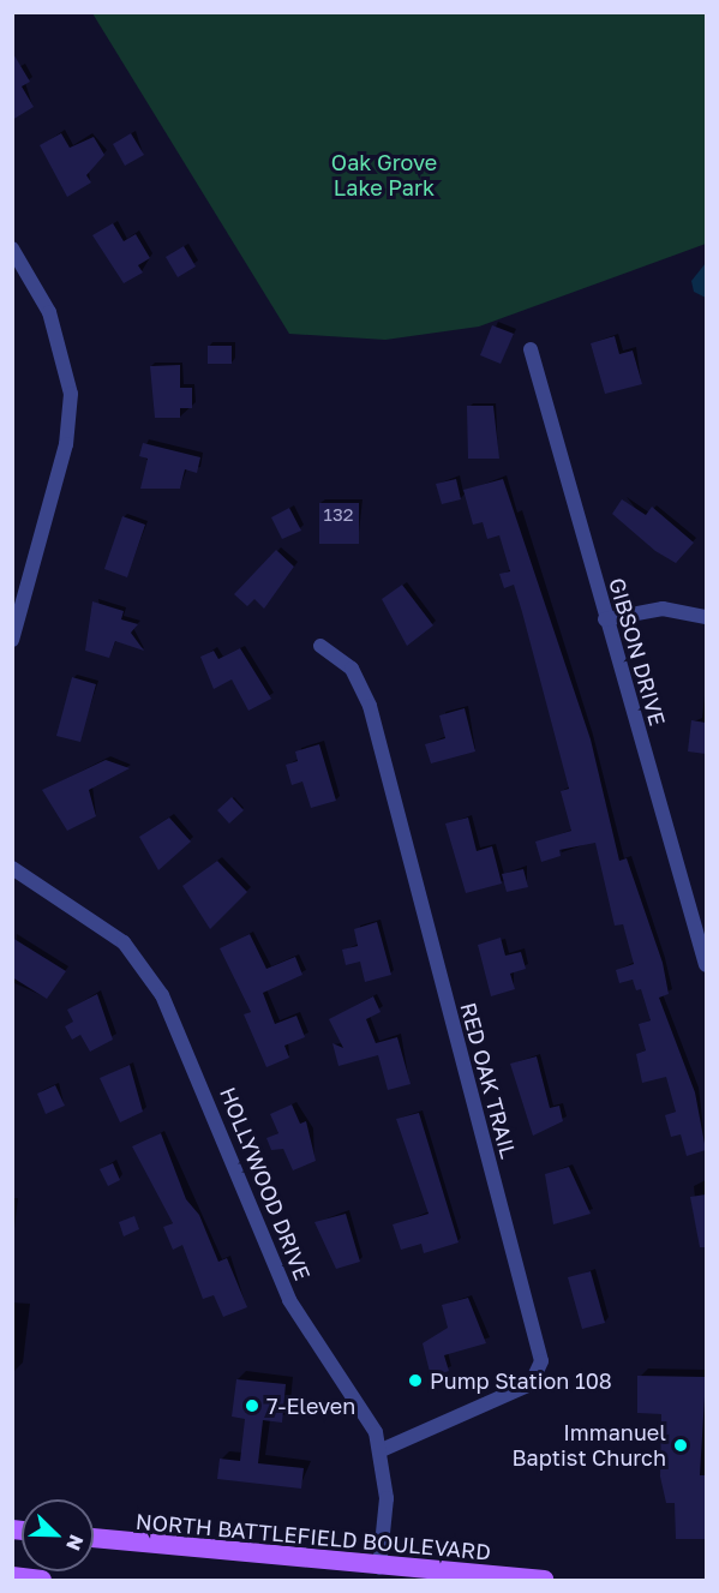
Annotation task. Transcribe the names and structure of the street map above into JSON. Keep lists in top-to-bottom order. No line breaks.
{"streets":{"main road":["NORTH BATTLEFIELD BOULEVARD"],"street":["GIBSON DRIVE","RED OAK TRAIL","HOLLYWOOD DRIVE"]},"crossings":[["RED OAK TRAIL","HOLLYWOOD DRIVE"],["HOLLYWOOD DRIVE","NORTH BATTLEFIELD BOULEVARD"]],"parks":["Oak Grove Lake Park"],"places":["Pump Station 108","7-Eleven","Immanuel Baptist Church"],"house_numbers":["132"],"north":"bottom right"}
